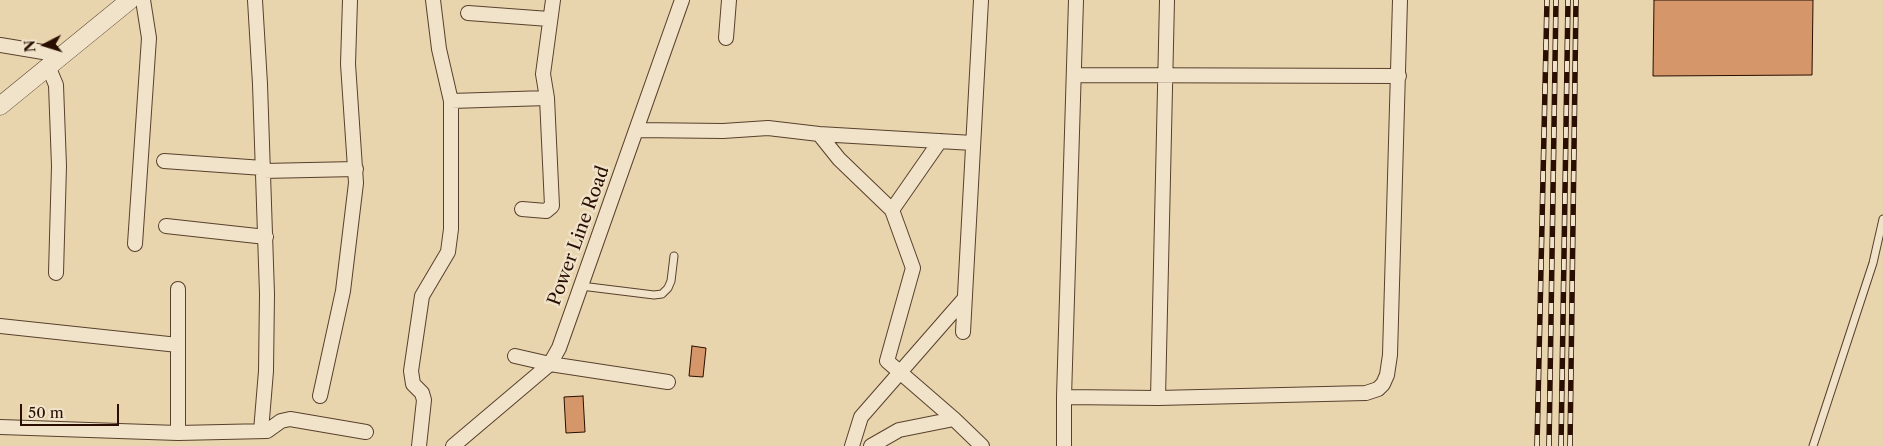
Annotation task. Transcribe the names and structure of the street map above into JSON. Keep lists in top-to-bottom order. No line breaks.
{"streets":{"street":["Power Line Road"]},"scale_bar":"50 m","north":"left"}
